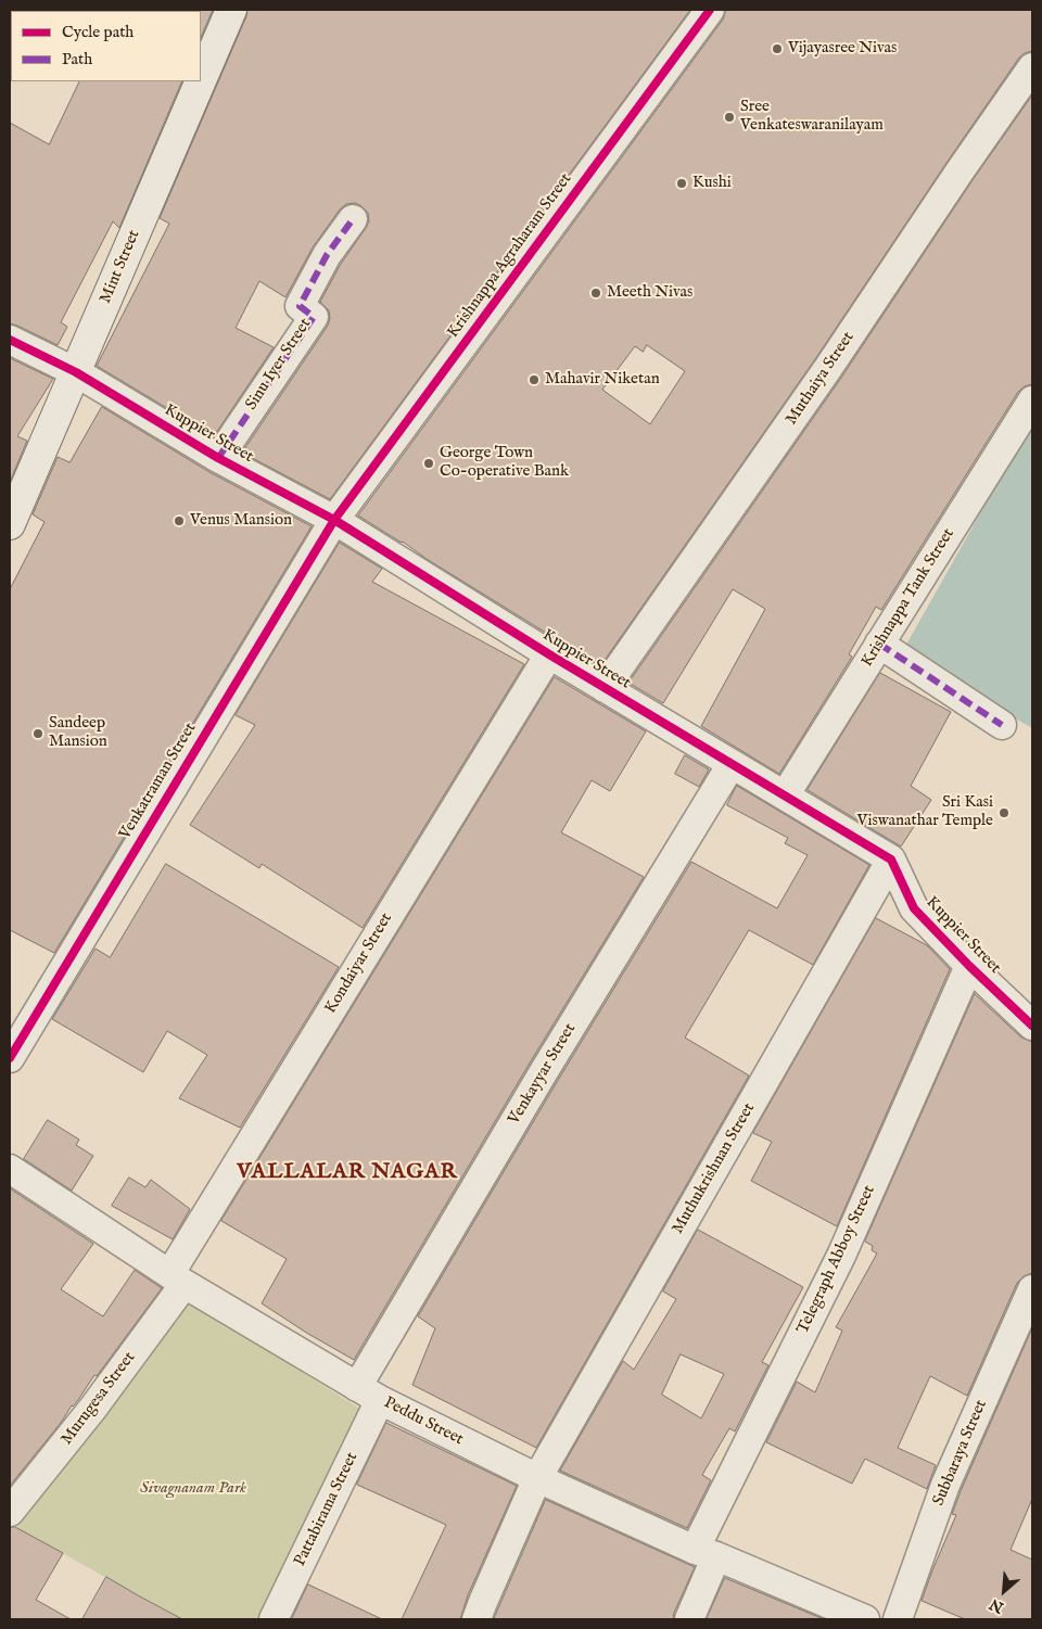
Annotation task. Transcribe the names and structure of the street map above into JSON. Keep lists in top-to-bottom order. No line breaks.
{"streets":{"street":["Krishnappa Agraharam Street","Mint Street","Sinu Iyer Street","Muthaiya Street","Kuppier Street","Krishnappa Tank Street","Venkatraman Street","Kondaiyar Street","Venkayyar Street","Muthukrishnan Street","Telegraph Abboy Street","Murugesa Street","Peddu Street","Subbaraya Street","Pattabirama Street"]},"crossings":[["Krishnappa Agraharam Street","Kuppier Street"],["Krishnappa Agraharam Street","Venkatraman Street"],["Mint Street","Kuppier Street"],["Sinu Iyer Street","Kuppier Street"],["Muthaiya Street","Kuppier Street"],["Kuppier Street","Krishnappa Tank Street"],["Kuppier Street","Venkatraman Street"],["Kuppier Street","Kondaiyar Street"],["Kuppier Street","Venkayyar Street"],["Kuppier Street","Muthukrishnan Street"],["Kuppier Street","Telegraph Abboy Street"],["Kondaiyar Street","Murugesa Street"],["Kondaiyar Street","Peddu Street"],["Venkayyar Street","Peddu Street"],["Venkayyar Street","Pattabirama Street"],["Muthukrishnan Street","Peddu Street"],["Telegraph Abboy Street","Peddu Street"],["Murugesa Street","Peddu Street"],["Peddu Street","Pattabirama Street"]],"districts":["VALLALAR NAGAR"],"parks":["Sivagnanam Park"],"places":["Vijayasree Nivas","Sree Venkateswaranilayam","Kushi","Meeth Nivas","Mahavir Niketan","George Town Co-operative Bank","Venus Mansion","Sandeep Mansion","Sri Kasi Viswanathar Temple"],"legend":["Cycle path","Path"],"north":"bottom left"}
